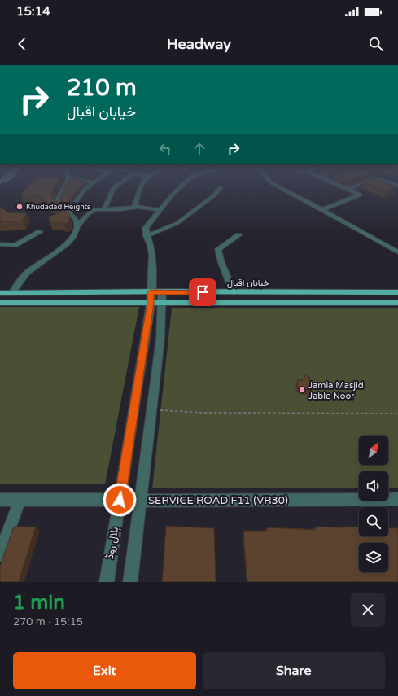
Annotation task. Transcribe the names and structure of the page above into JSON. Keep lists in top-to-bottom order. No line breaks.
{"streets":{"main road":["خیابان اقبال"],"street":["SERVICE ROAD F11 (VR30)","ہلال روڈ"]},"crossings":[["خیابان اقبال","ہلال روڈ"],["SERVICE ROAD F11 (VR30)","ہلال روڈ"]],"places":["Khudadad Heights","Jamia Masjid Jable Noor"],"north":"top right","page":{"status":"15:14","header":"Headway","turn":["210 m","خیابان اقبال"],"heading":["1 min","270 m · 15:15"],"buttons":["Exit","Share"]}}
